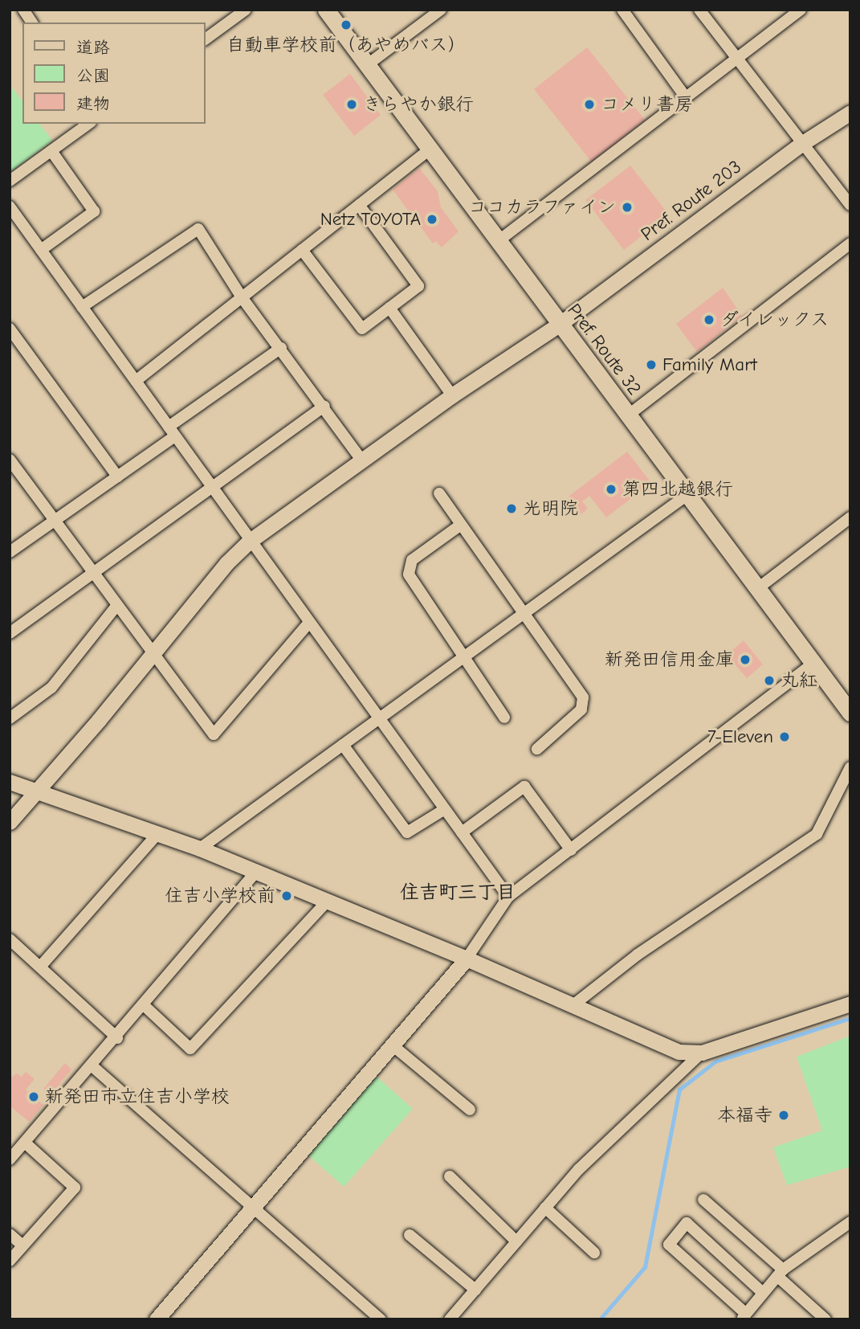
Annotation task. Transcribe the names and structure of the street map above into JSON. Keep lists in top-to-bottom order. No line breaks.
{"streets":{"main road":["Pref. Route 32"],"street":["Pref. Route 203"]},"crossings":[["Pref. Route 203","Pref. Route 32"]],"districts":["住吉町三丁目"],"places":["自動車学校前（あやめバス）","きらやか銀行","コメリ書房","ココカラファイン","Netz TOYOTA","ダイレックス","Family Mart","第四北越銀行","光明院","新発田信用金庫","丸紅","7-Eleven","住吉小学校前","新発田市立住吉小学校","本福寺"],"legend":["道路","公園","建物"]}
